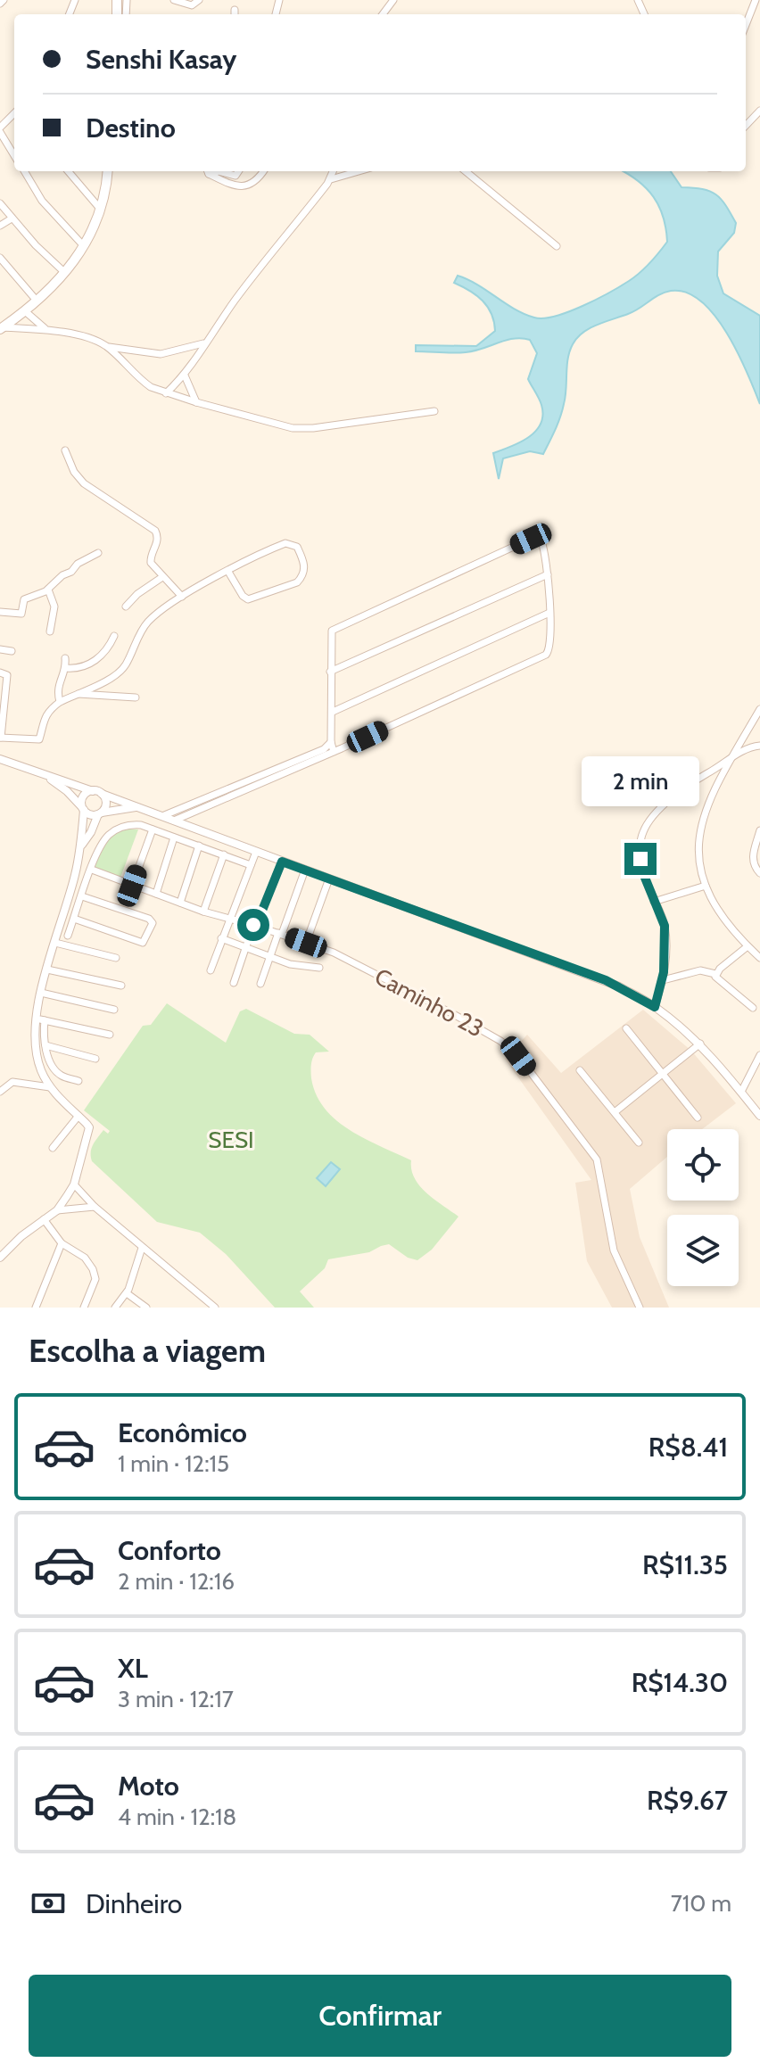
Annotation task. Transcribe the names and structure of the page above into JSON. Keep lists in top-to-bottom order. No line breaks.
{"streets":{"street":["Caminho 23"]},"parks":["SESI"],"page":{"banner":["Senshi Kasay","Destino"],"bubble":"2 min","heading":"Escolha a viagem","list":[{"name":"Econômico","note":"1 min · 12:15","value":"R$8.41"},{"name":"Conforto","note":"2 min · 12:16","value":"R$11.35"},{"name":"XL","note":"3 min · 12:17","value":"R$14.30"},{"name":"Moto","note":"4 min · 12:18","value":"R$9.67"}],"pay":["Dinheiro","710 m"],"buttons":"Confirmar"}}
